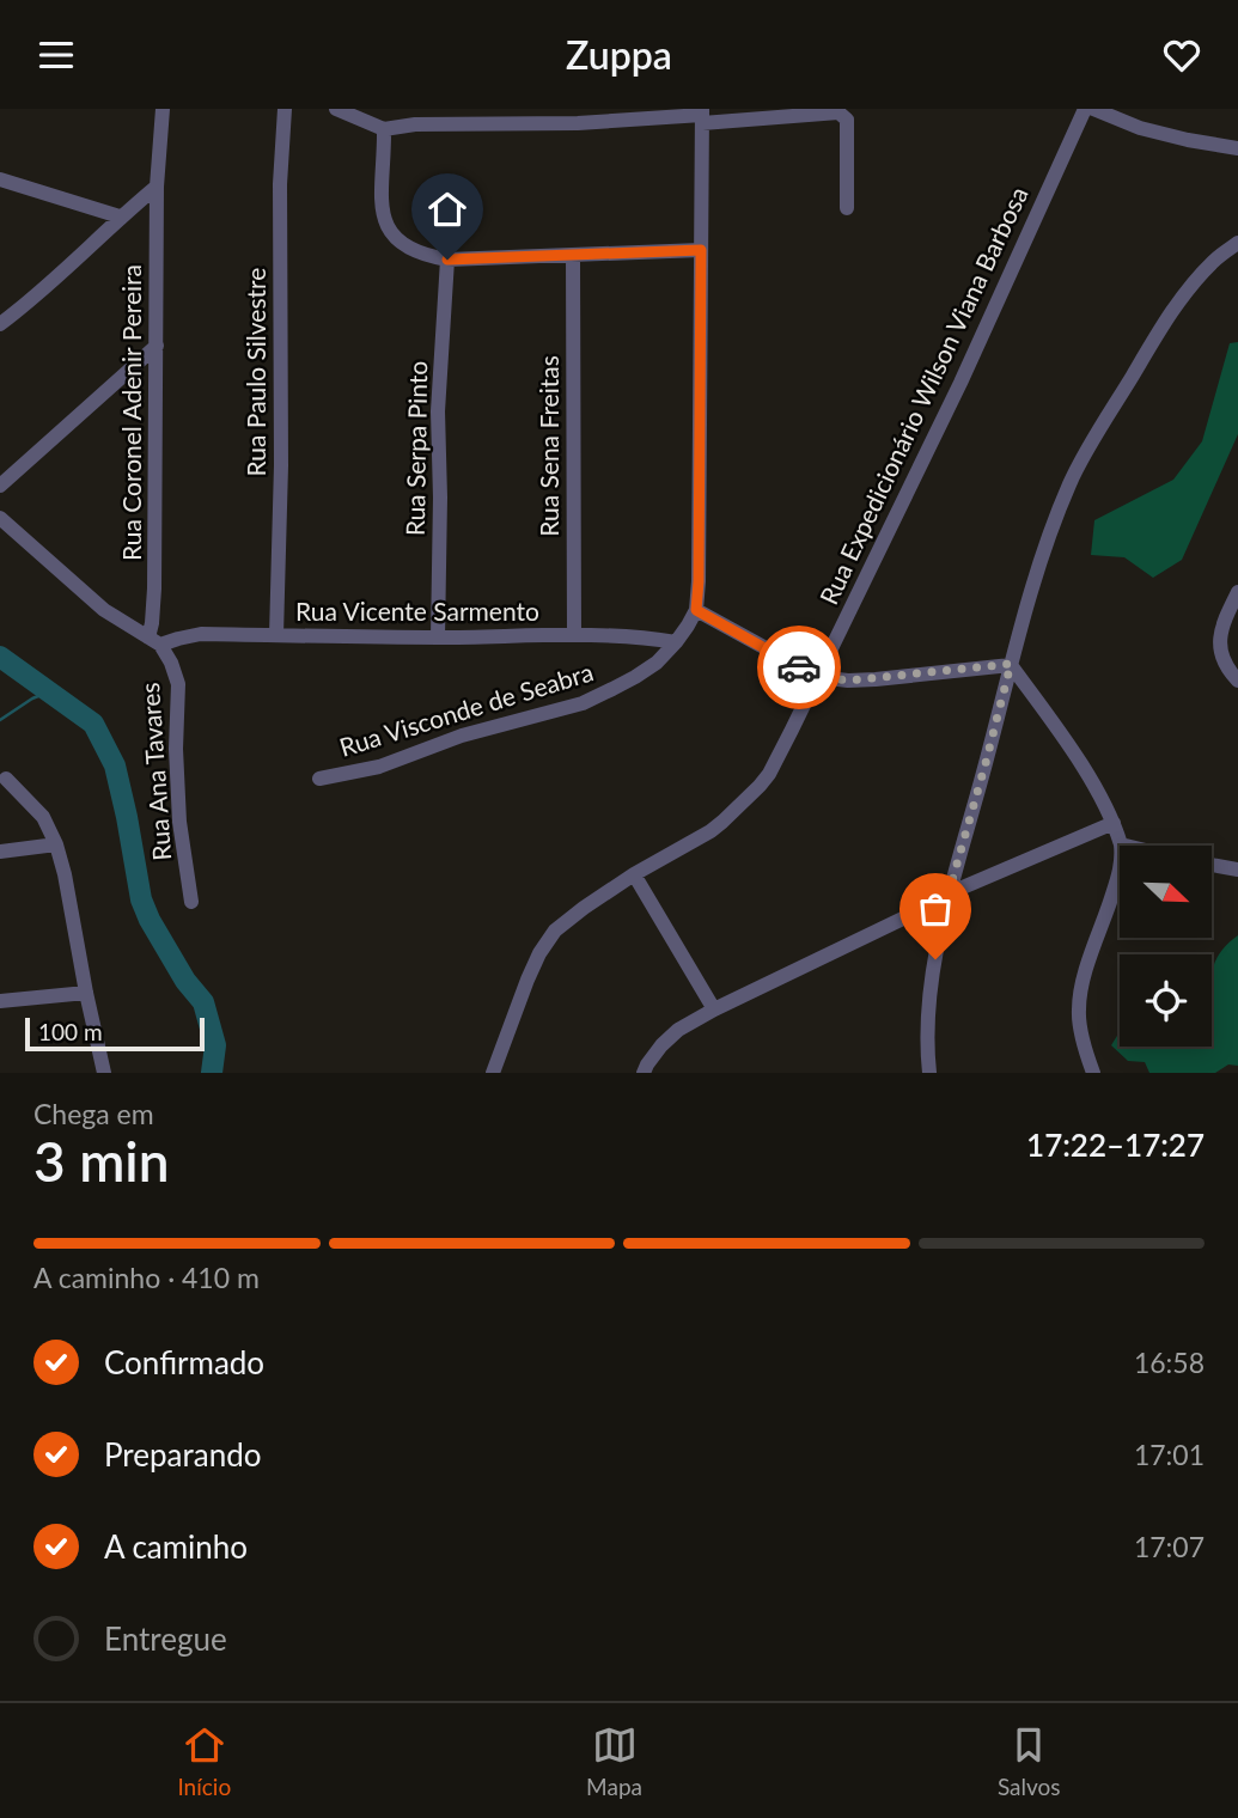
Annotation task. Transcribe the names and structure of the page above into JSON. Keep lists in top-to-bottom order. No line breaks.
{"streets":{"street":["Rua Paulo Silvestre","Rua Expedicionário Wilson Viana Barbosa","Rua Coronel Adenir Pereira","Rua Sena Freitas","Rua Serpa Pinto","Rua Vicente Sarmento","Rua Visconde de Seabra","Rua Ana Tavares"]},"crossings":[["Rua Paulo Silvestre","Rua Vicente Sarmento"],["Rua Coronel Adenir Pereira","Rua Vicente Sarmento"],["Rua Coronel Adenir Pereira","Rua Ana Tavares"],["Rua Sena Freitas","Rua Vicente Sarmento"],["Rua Serpa Pinto","Rua Vicente Sarmento"],["Rua Vicente Sarmento","Rua Visconde de Seabra"],["Rua Vicente Sarmento","Rua Ana Tavares"]],"scale_bar":"100 m","north":"bottom right","page":{"header":"Zuppa","scale":"100 m","heading":["3 min","Chega em","17:22–17:27"],"bar":"A caminho · 410 m","list":[["Confirmado","16:58"],["Preparando","17:01"],["A caminho","17:07"],"Entregue"],"tabs":["Início","Mapa","Salvos"]}}
